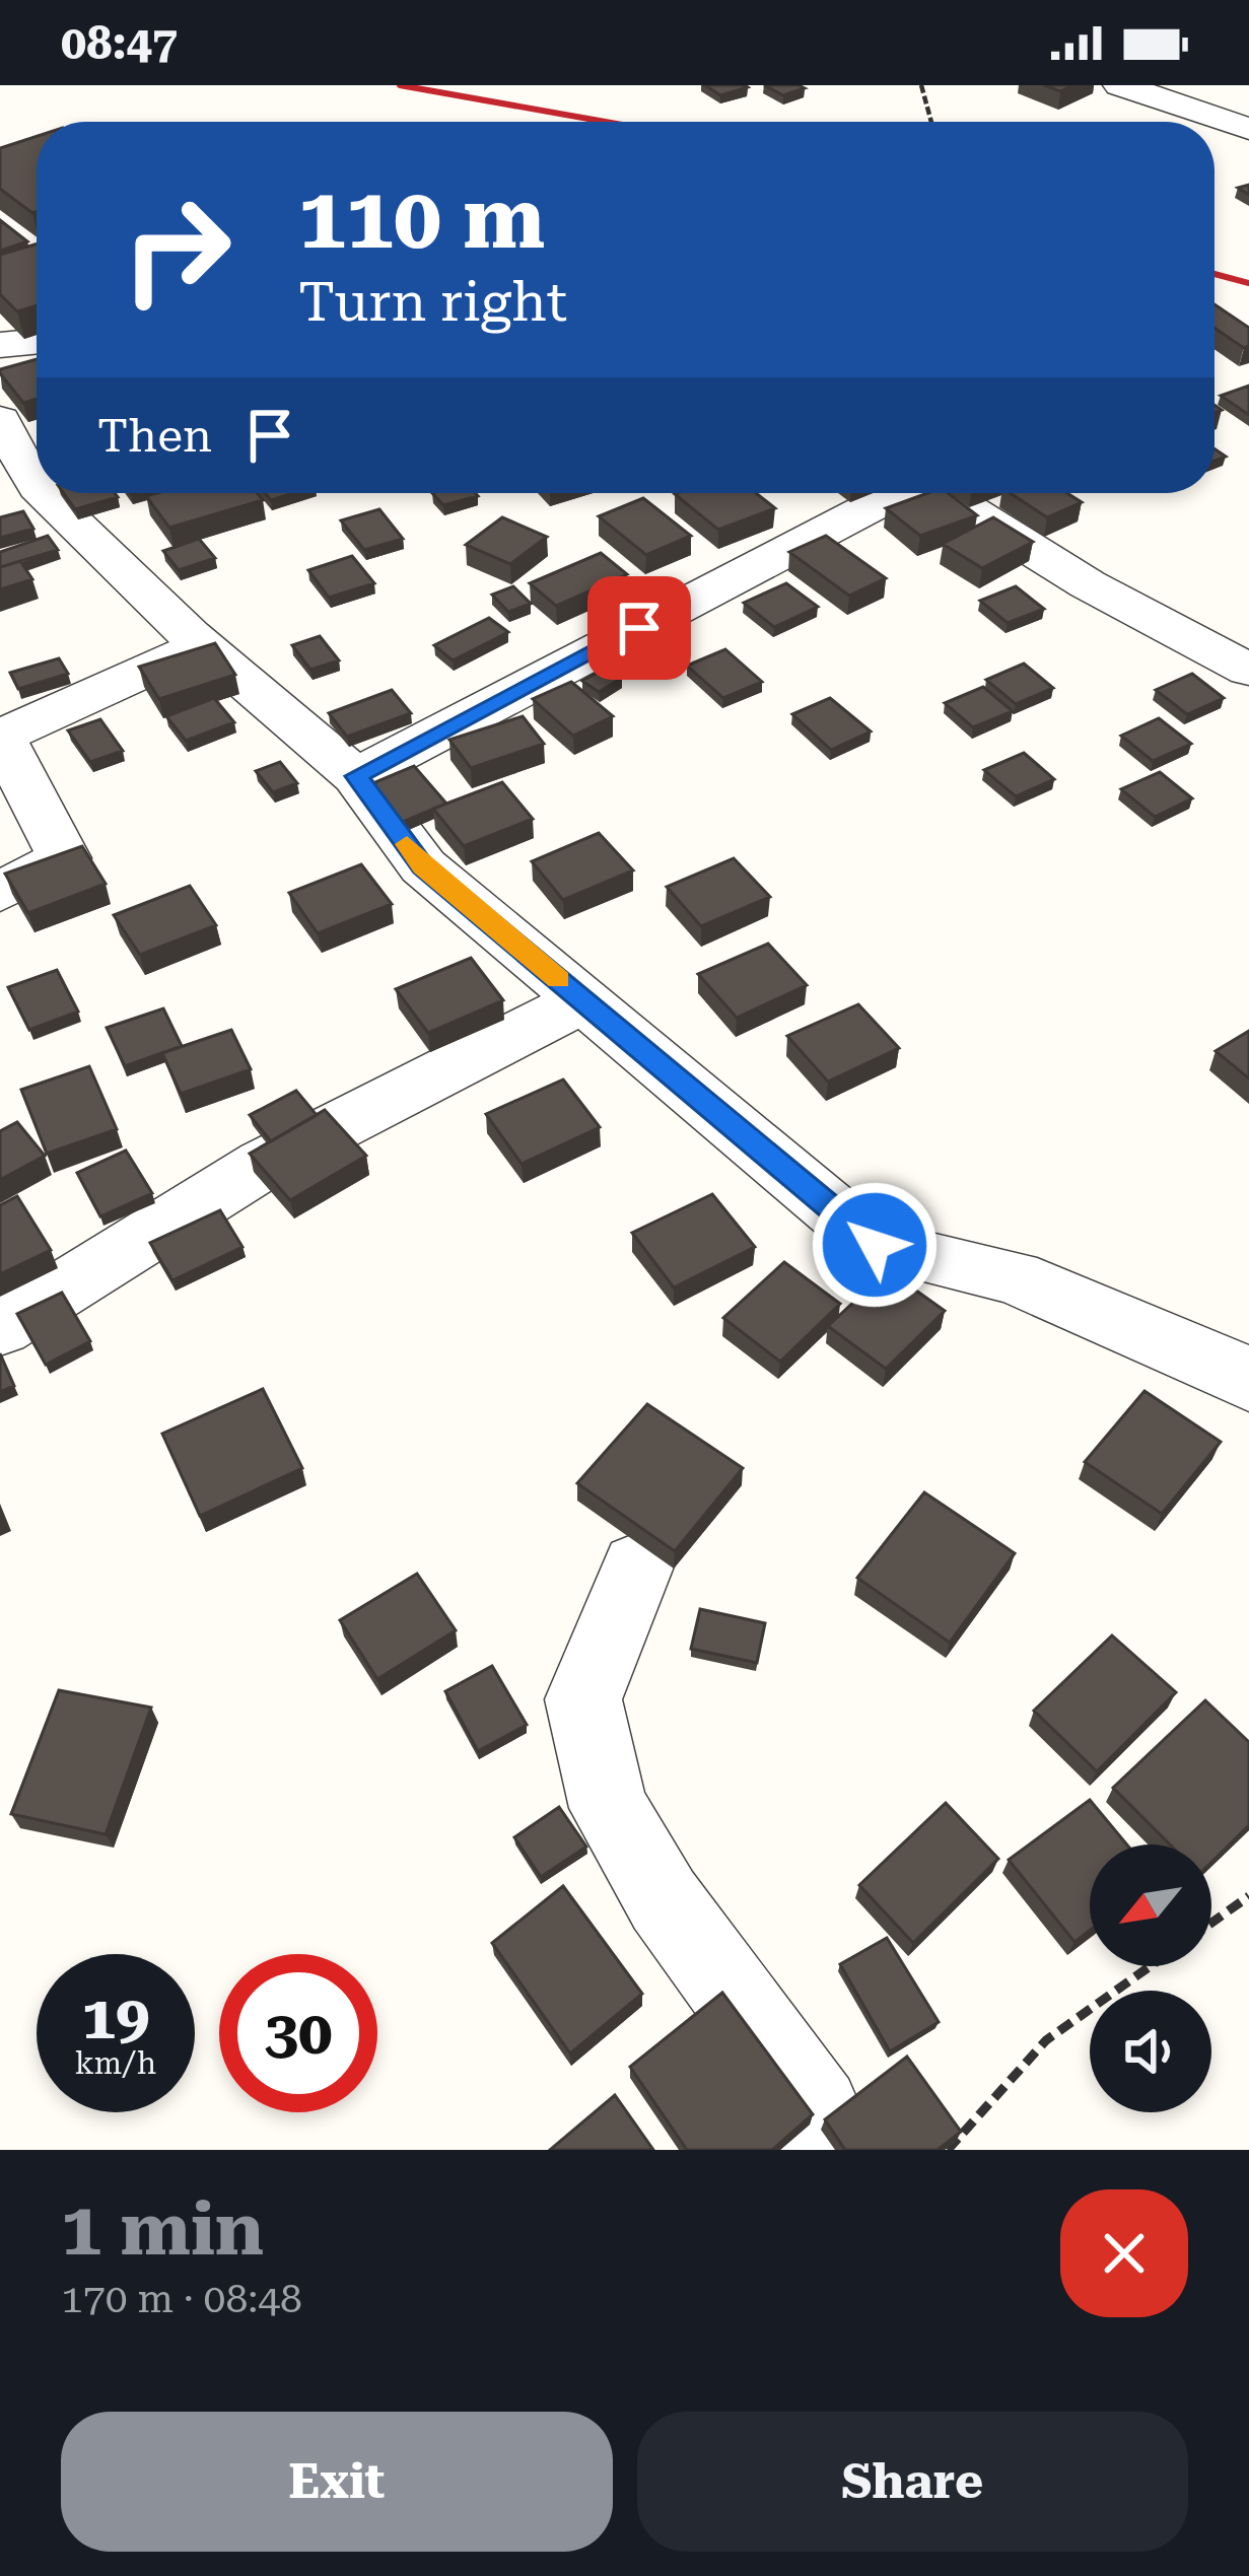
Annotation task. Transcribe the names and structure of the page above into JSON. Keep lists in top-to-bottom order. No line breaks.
{"north":"bottom left","page":{"status":"08:47","turn":["110 m","Turn right"],"then":"Then","speed":"19 km/h","limit":"30","heading":["1 min","170 m · 08:48"],"buttons":["Exit","Share"]}}
